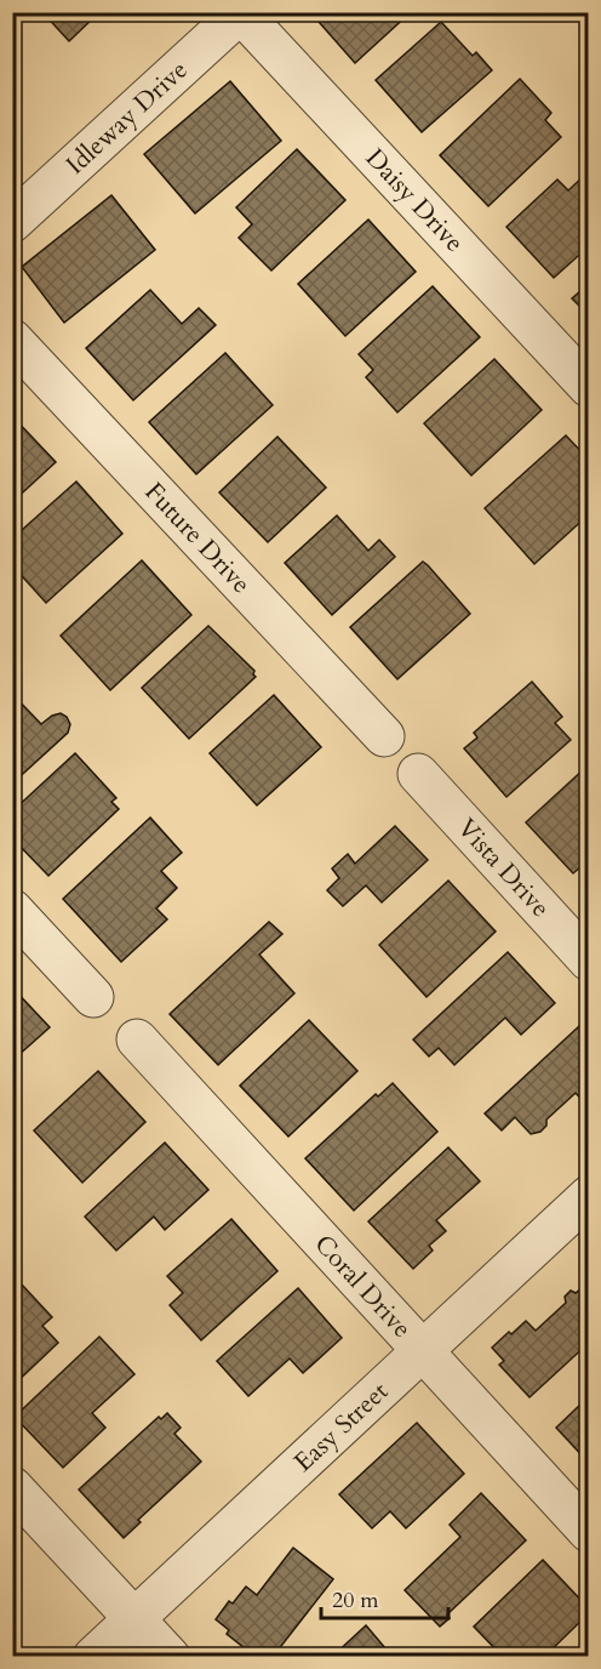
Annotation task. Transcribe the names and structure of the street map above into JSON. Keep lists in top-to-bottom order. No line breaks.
{"streets":{"street":["Idleway Drive","Daisy Drive","Future Drive","Vista Drive","Coral Drive","Easy Street"]},"crossings":[["Idleway Drive","Daisy Drive"],["Coral Drive","Easy Street"]],"scale_bar":"20 m"}
